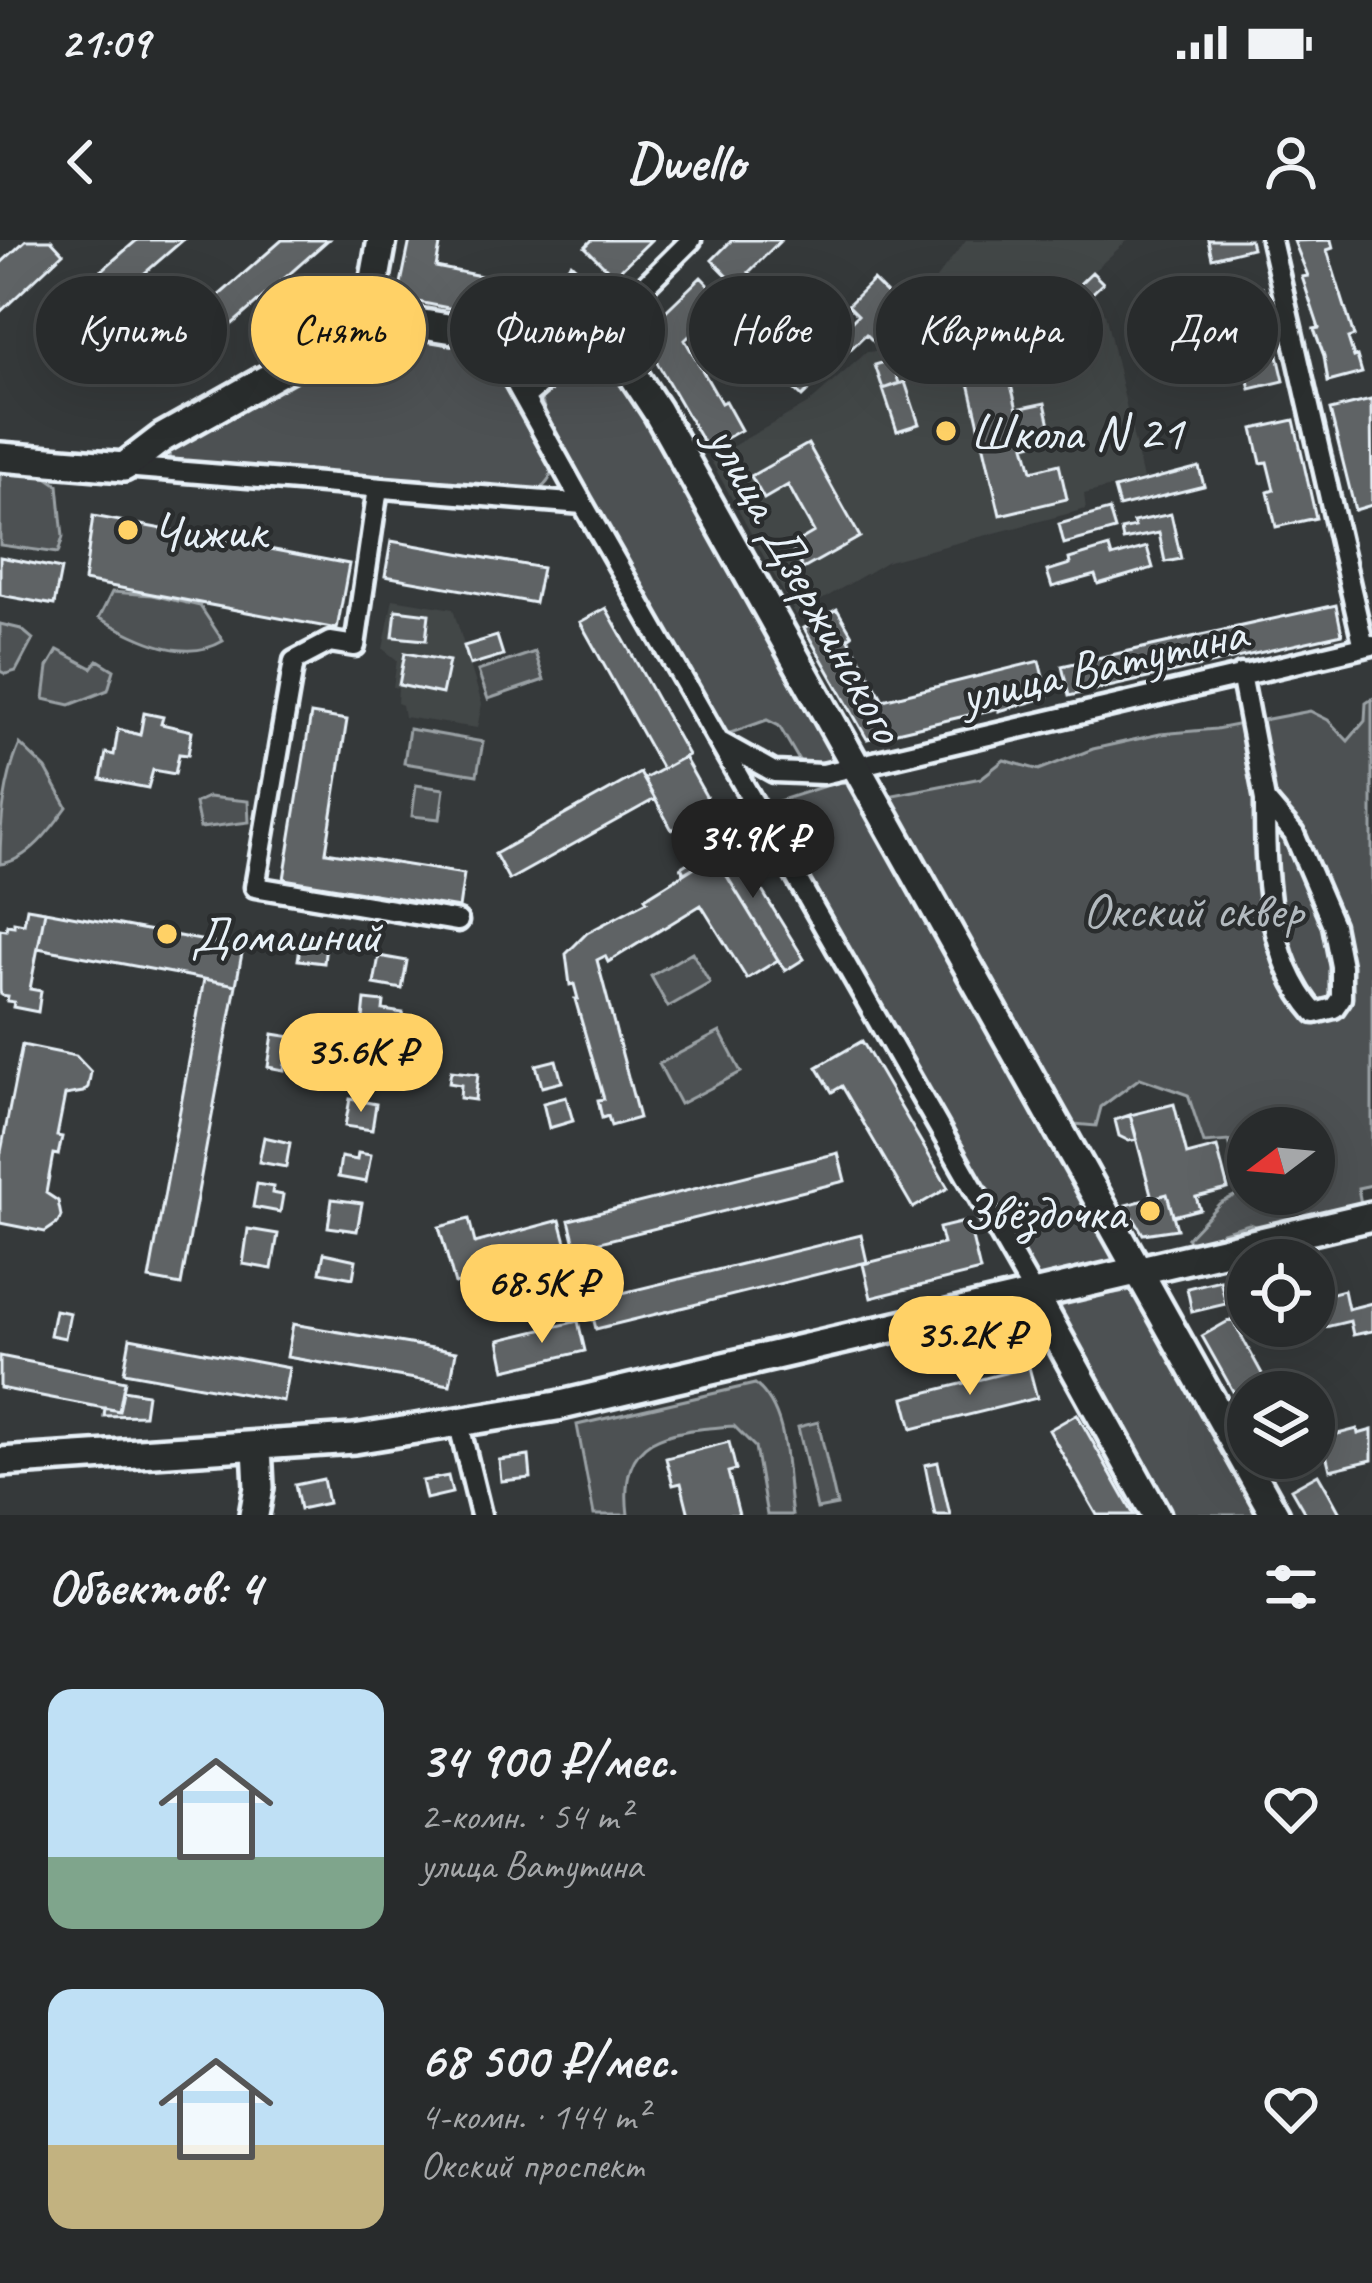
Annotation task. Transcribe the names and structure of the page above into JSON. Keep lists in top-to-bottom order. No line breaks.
{"streets":{"main road":["улица Дзержинского"],"street":["улица Ватутина"]},"crossings":[["улица Дзержинского","улица Ватутина"]],"parks":["Окский сквер"],"places":["Школа N 21","Чижик","Домашний","Звёздочка"],"north":"left","page":{"status":"21:09","header":"Dwello","chip":["Купить","Снять","Фильтры","Новое","Квартира","Дом"],"price":["34.9K ₽","35.6K ₽","68.5K ₽","35.2K ₽"],"heading":"Объектов: 4","list":[{"name":"34 900 ₽/мес.","note":"2-комн. · 54 m² · улица Ватутина"},{"name":"68 500 ₽/мес.","note":"4-комн. · 144 m² · Окский проспект"}]}}
